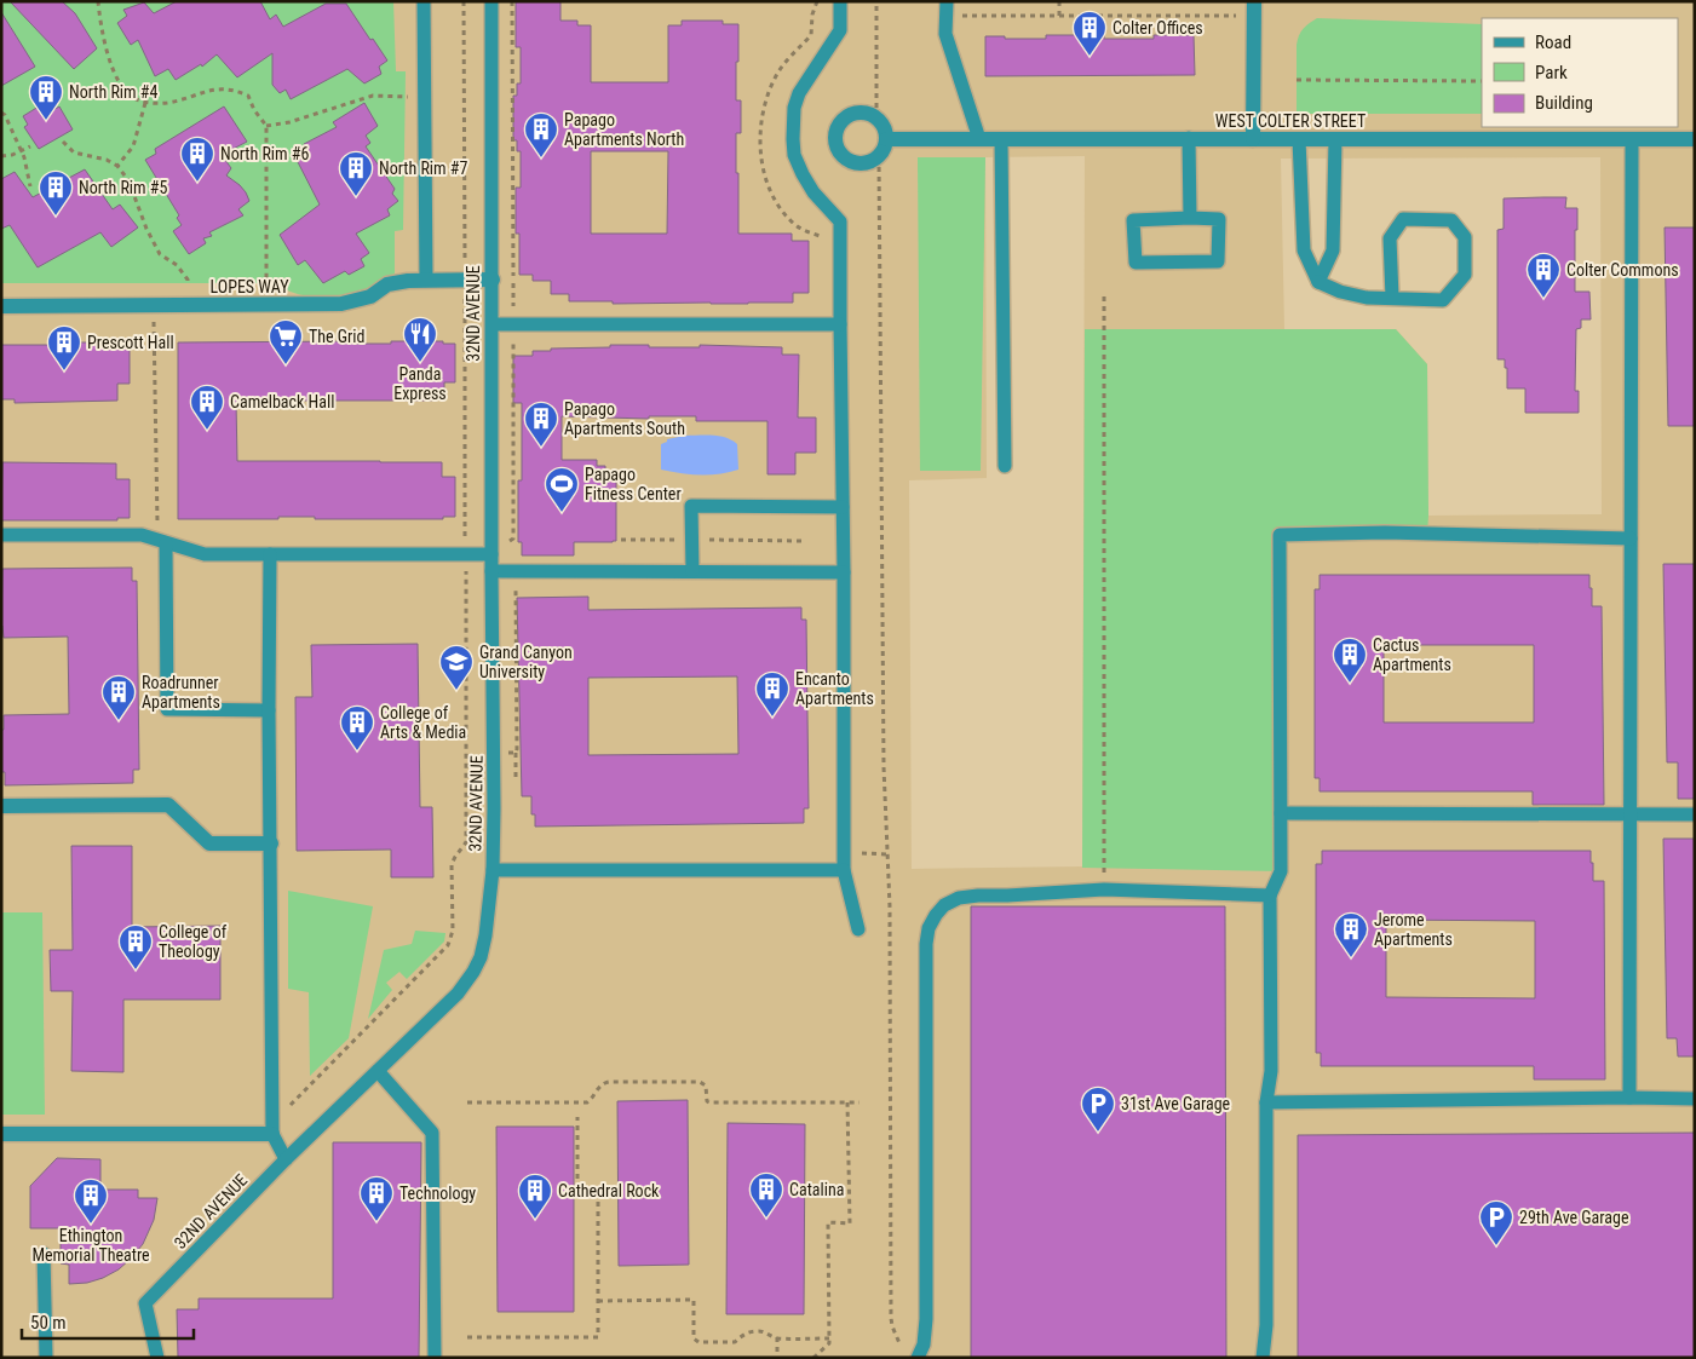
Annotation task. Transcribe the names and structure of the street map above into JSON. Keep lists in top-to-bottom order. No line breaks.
{"streets":{"street":["WEST COLTER STREET","LOPES WAY"],"lane":["32ND AVENUE"]},"crossings":[["LOPES WAY","32ND AVENUE"]],"places":{"building":["Colter Offices","North Rim #4","Papago Apartments North","North Rim #6","North Rim #7","North Rim #5","Colter Commons","Prescott Hall","Camelback Hall","Papago Apartments South","Cactus Apartments","Encanto Apartments","Roadrunner Apartments","College of Arts & Media","Jerome Apartments","College of Theology","Catalina","Cathedral Rock","Technology","Ethington Memorial Theatre"],"restaurant":["Panda Express"],"supermarket":["The Grid"],"sports":["Papago Fitness Center"],"school or university":["Grand Canyon University"],"parking":["31st Ave Garage","29th Ave Garage"]},"legend":["Road","Park","Building"],"scale_bar":"50 m"}
